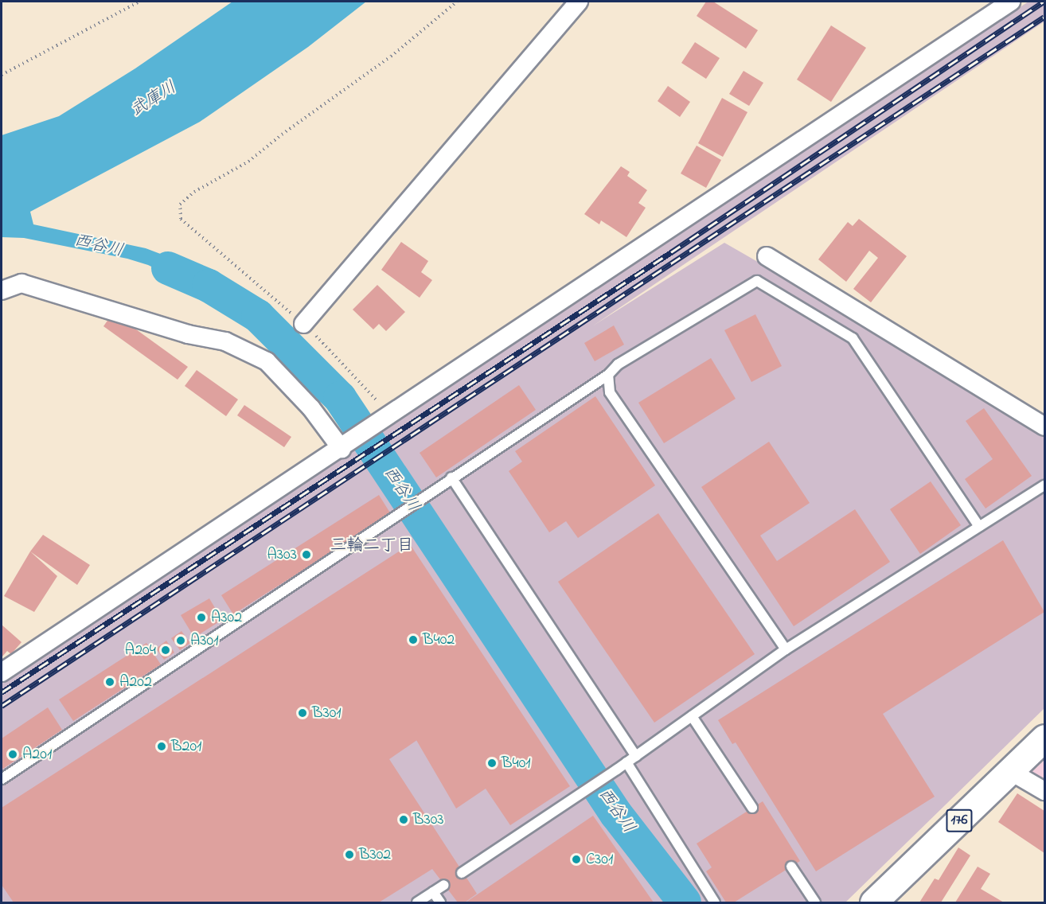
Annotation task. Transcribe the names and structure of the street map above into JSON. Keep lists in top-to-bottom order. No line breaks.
{"streets":{"highway":["176"]},"districts":["三輪二丁目"],"water":["武庫川","西谷川"],"places":["A303","A302","B402","A301","A204","A202","B301","B201","A201","B401","B303","B302","C301"]}
